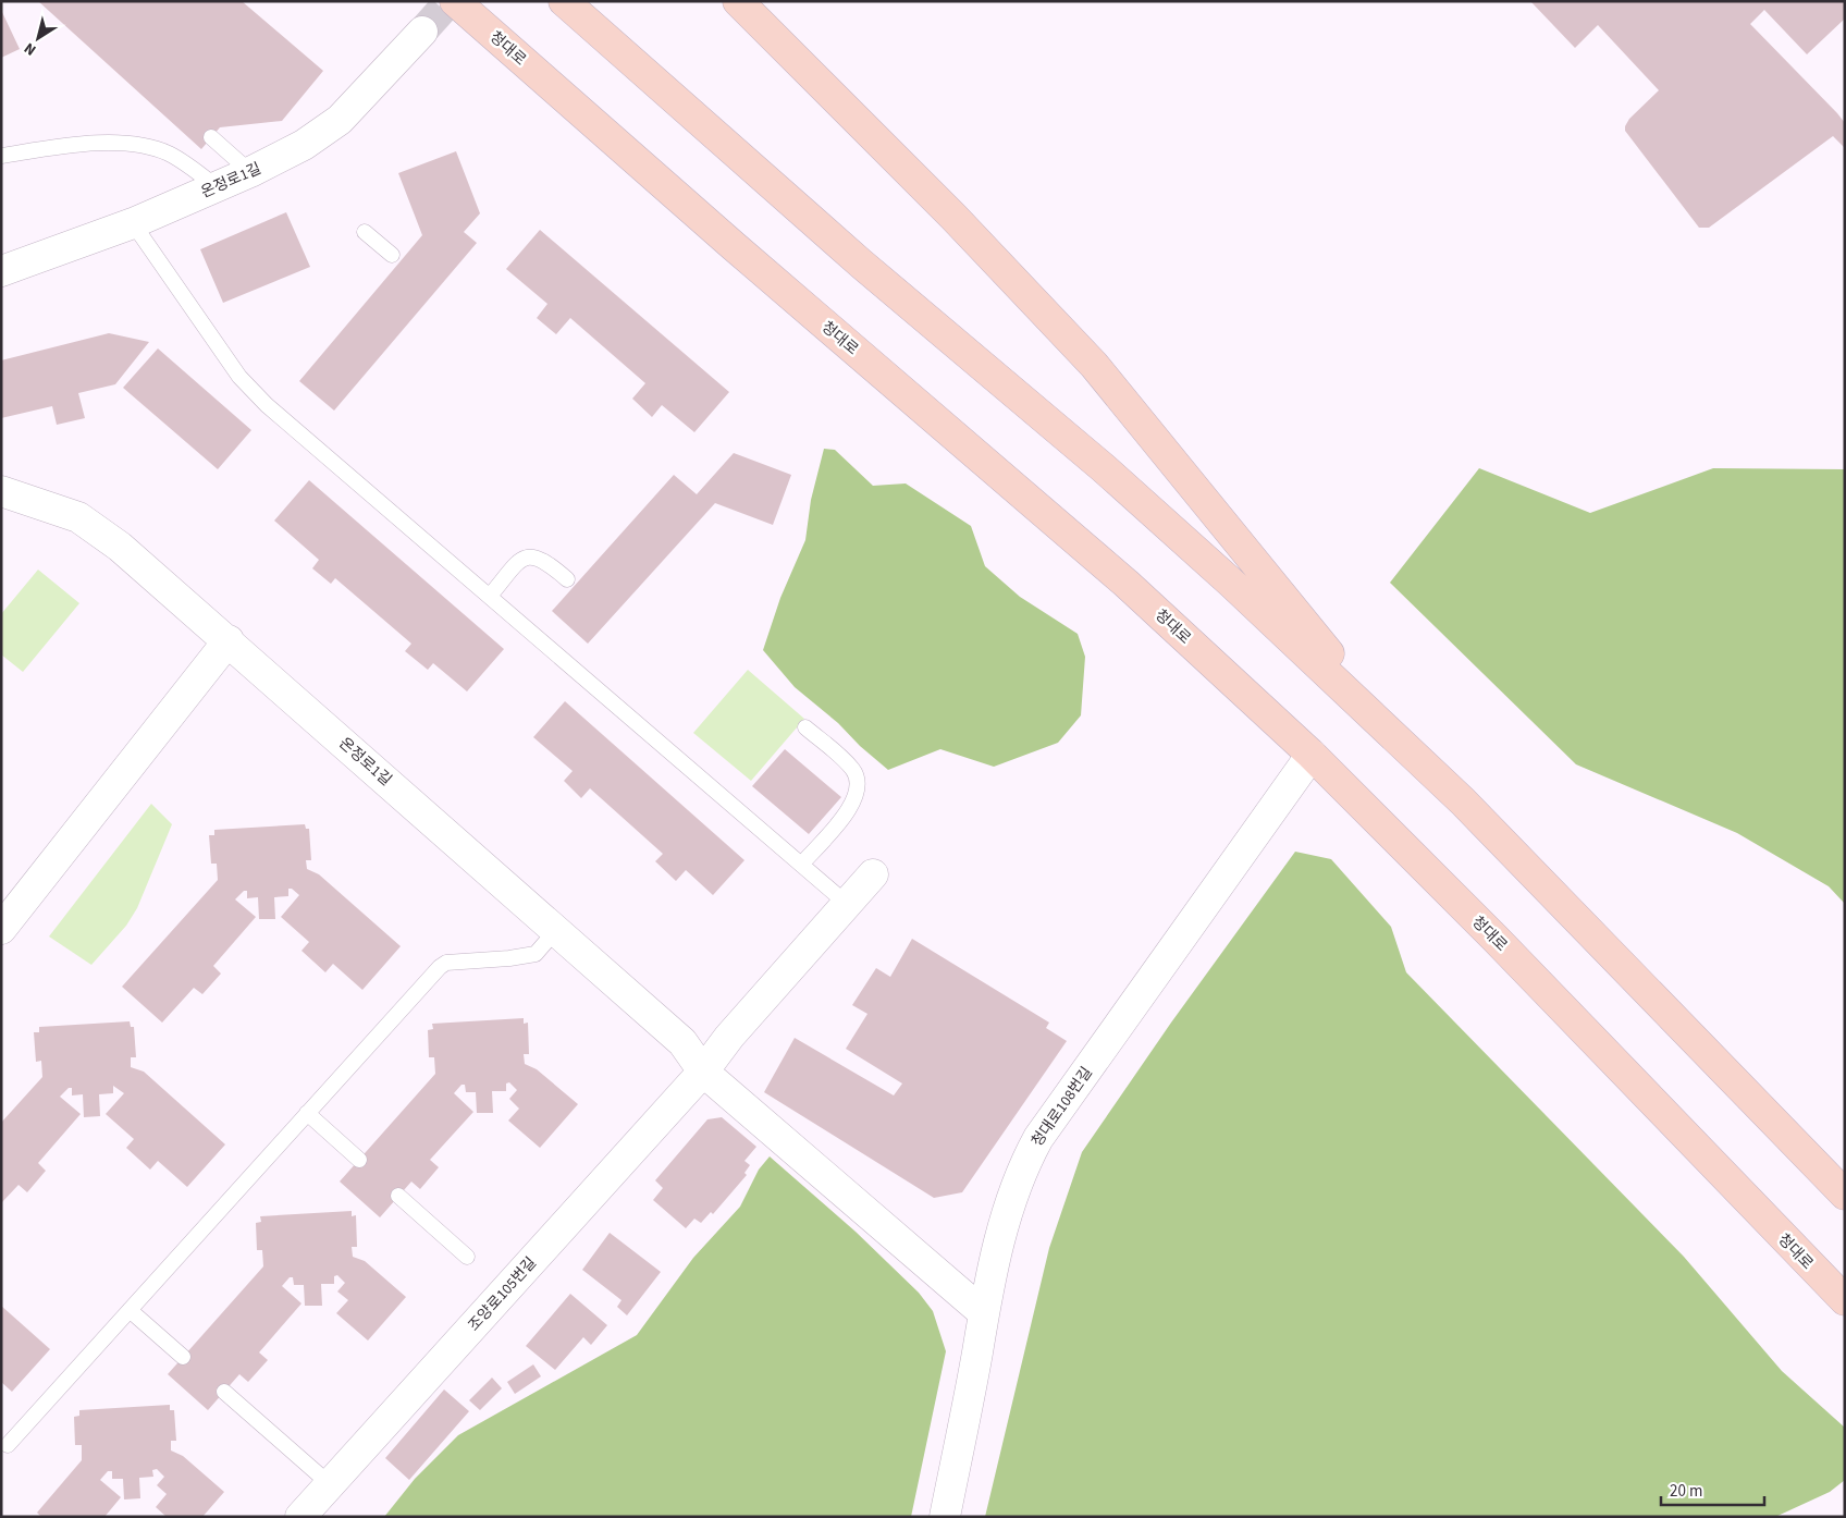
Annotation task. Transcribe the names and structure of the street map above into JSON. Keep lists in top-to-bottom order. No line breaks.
{"streets":{"street":["청대로","온정로1길","청대로108번길","조양로105번길"]},"crossings":[["청대로","청대로108번길"],["온정로1길","청대로108번길"],["온정로1길","조양로105번길"]],"scale_bar":"20 m","north":"bottom left"}
